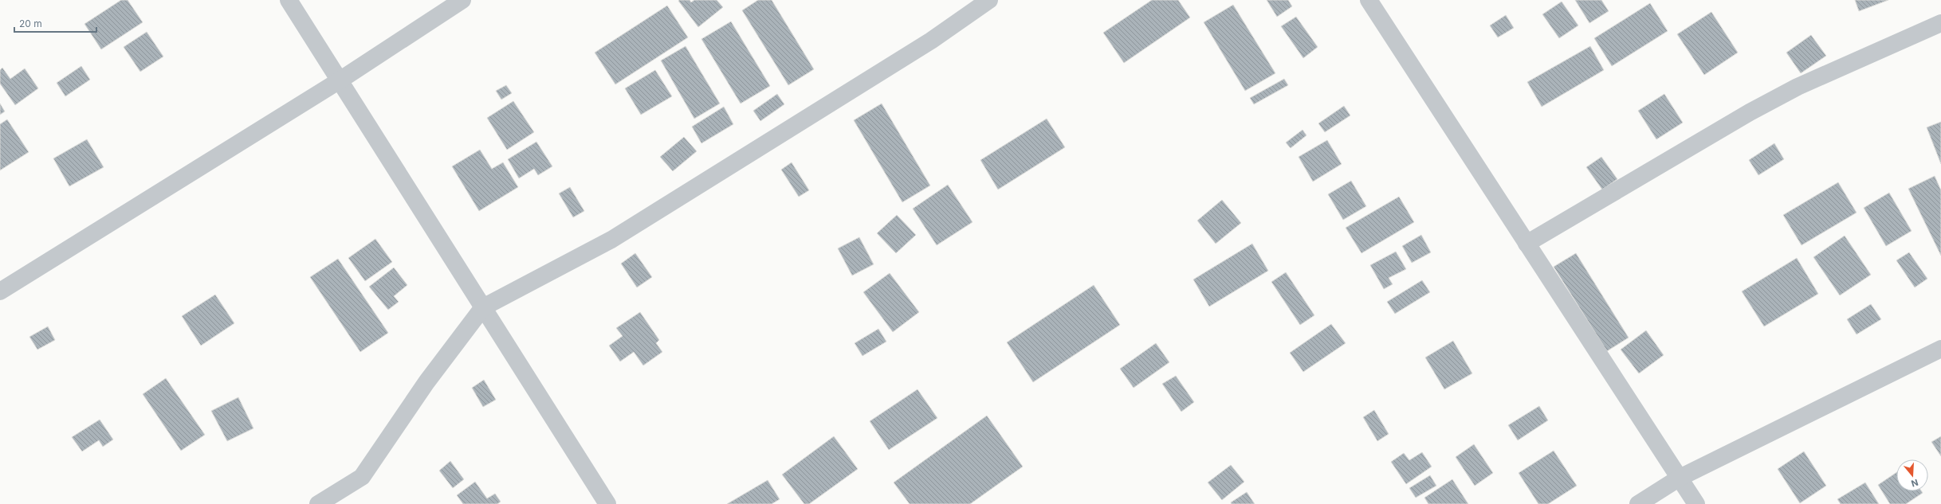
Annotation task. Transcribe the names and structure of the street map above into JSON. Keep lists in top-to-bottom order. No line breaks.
{"scale_bar":"20 m","north":"bottom"}
